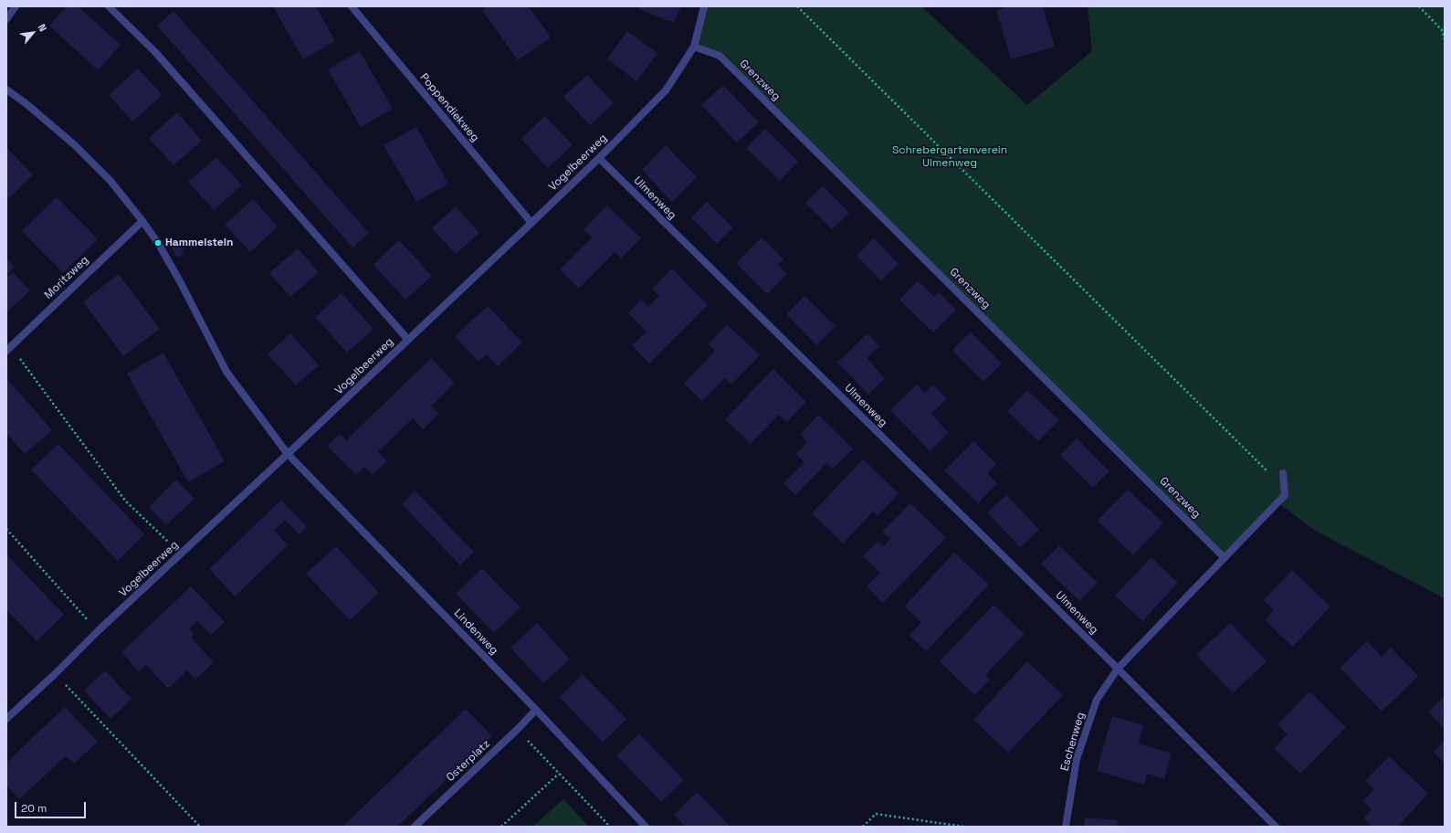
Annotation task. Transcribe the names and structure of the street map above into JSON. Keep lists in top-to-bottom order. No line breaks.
{"streets":{"street":["Grenzweg","Poppendiekweg","Vogelbeerweg","Ulmenweg","Moritzweg","Lindenweg","Eschenweg","Osterplatz"]},"crossings":[["Grenzweg","Vogelbeerweg"],["Poppendiekweg","Vogelbeerweg"],["Vogelbeerweg","Ulmenweg"],["Vogelbeerweg","Lindenweg"],["Ulmenweg","Eschenweg"],["Lindenweg","Osterplatz"]],"parks":["Schrebergartenverein Ulmenweg"],"places":["Hammelstein"],"scale_bar":"20 m","north":"top right"}
